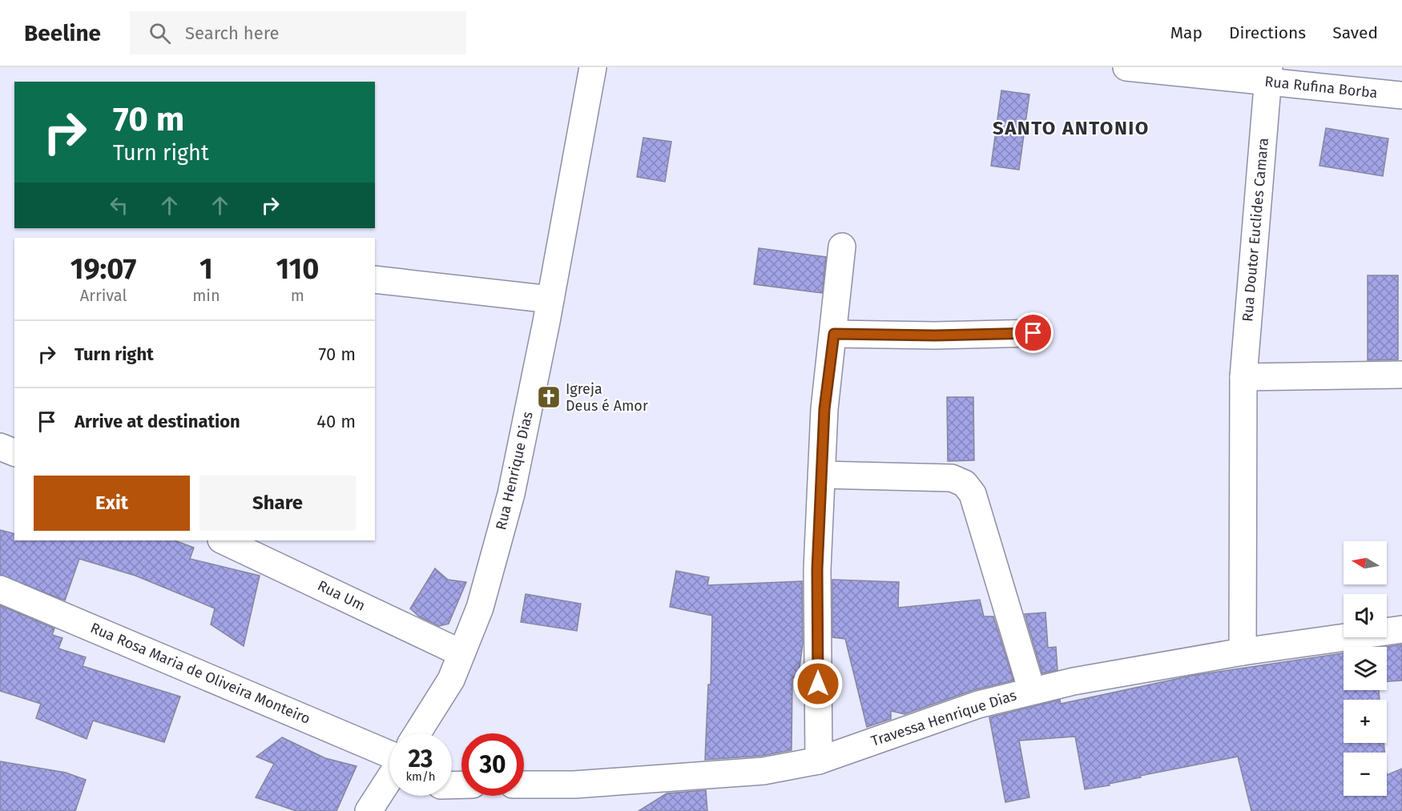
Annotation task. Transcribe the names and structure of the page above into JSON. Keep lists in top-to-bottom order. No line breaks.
{"streets":{"street":["Rua Rufina Borba","Rua Doutor Euclides Camara","Rua Henrique Dias","Rua Um","Rua Rosa Maria de Oliveira Monteiro","Travessa Henrique Dias"]},"crossings":[["Rua Rufina Borba","Rua Doutor Euclides Camara"],["Rua Doutor Euclides Camara","Travessa Henrique Dias"],["Rua Henrique Dias","Rua Um"]],"districts":["SANTO ANTONIO"],"places":{"church":["Igreja Deus é Amor"]},"north":"left","page":{"header":"Beeline","search":"Search here","nav":["Map","Directions","Saved"],"turn":["70 m","Turn right"],"eta":["19:07","Arrival","1","min","110","m"],"list":[{"name":"Turn right","value":"70 m"},{"name":"Arrive at destination","value":"40 m"}],"buttons":["Exit","Share"],"map_buttons":["+","−"],"speed":"23 km/h","limit":"30"}}
